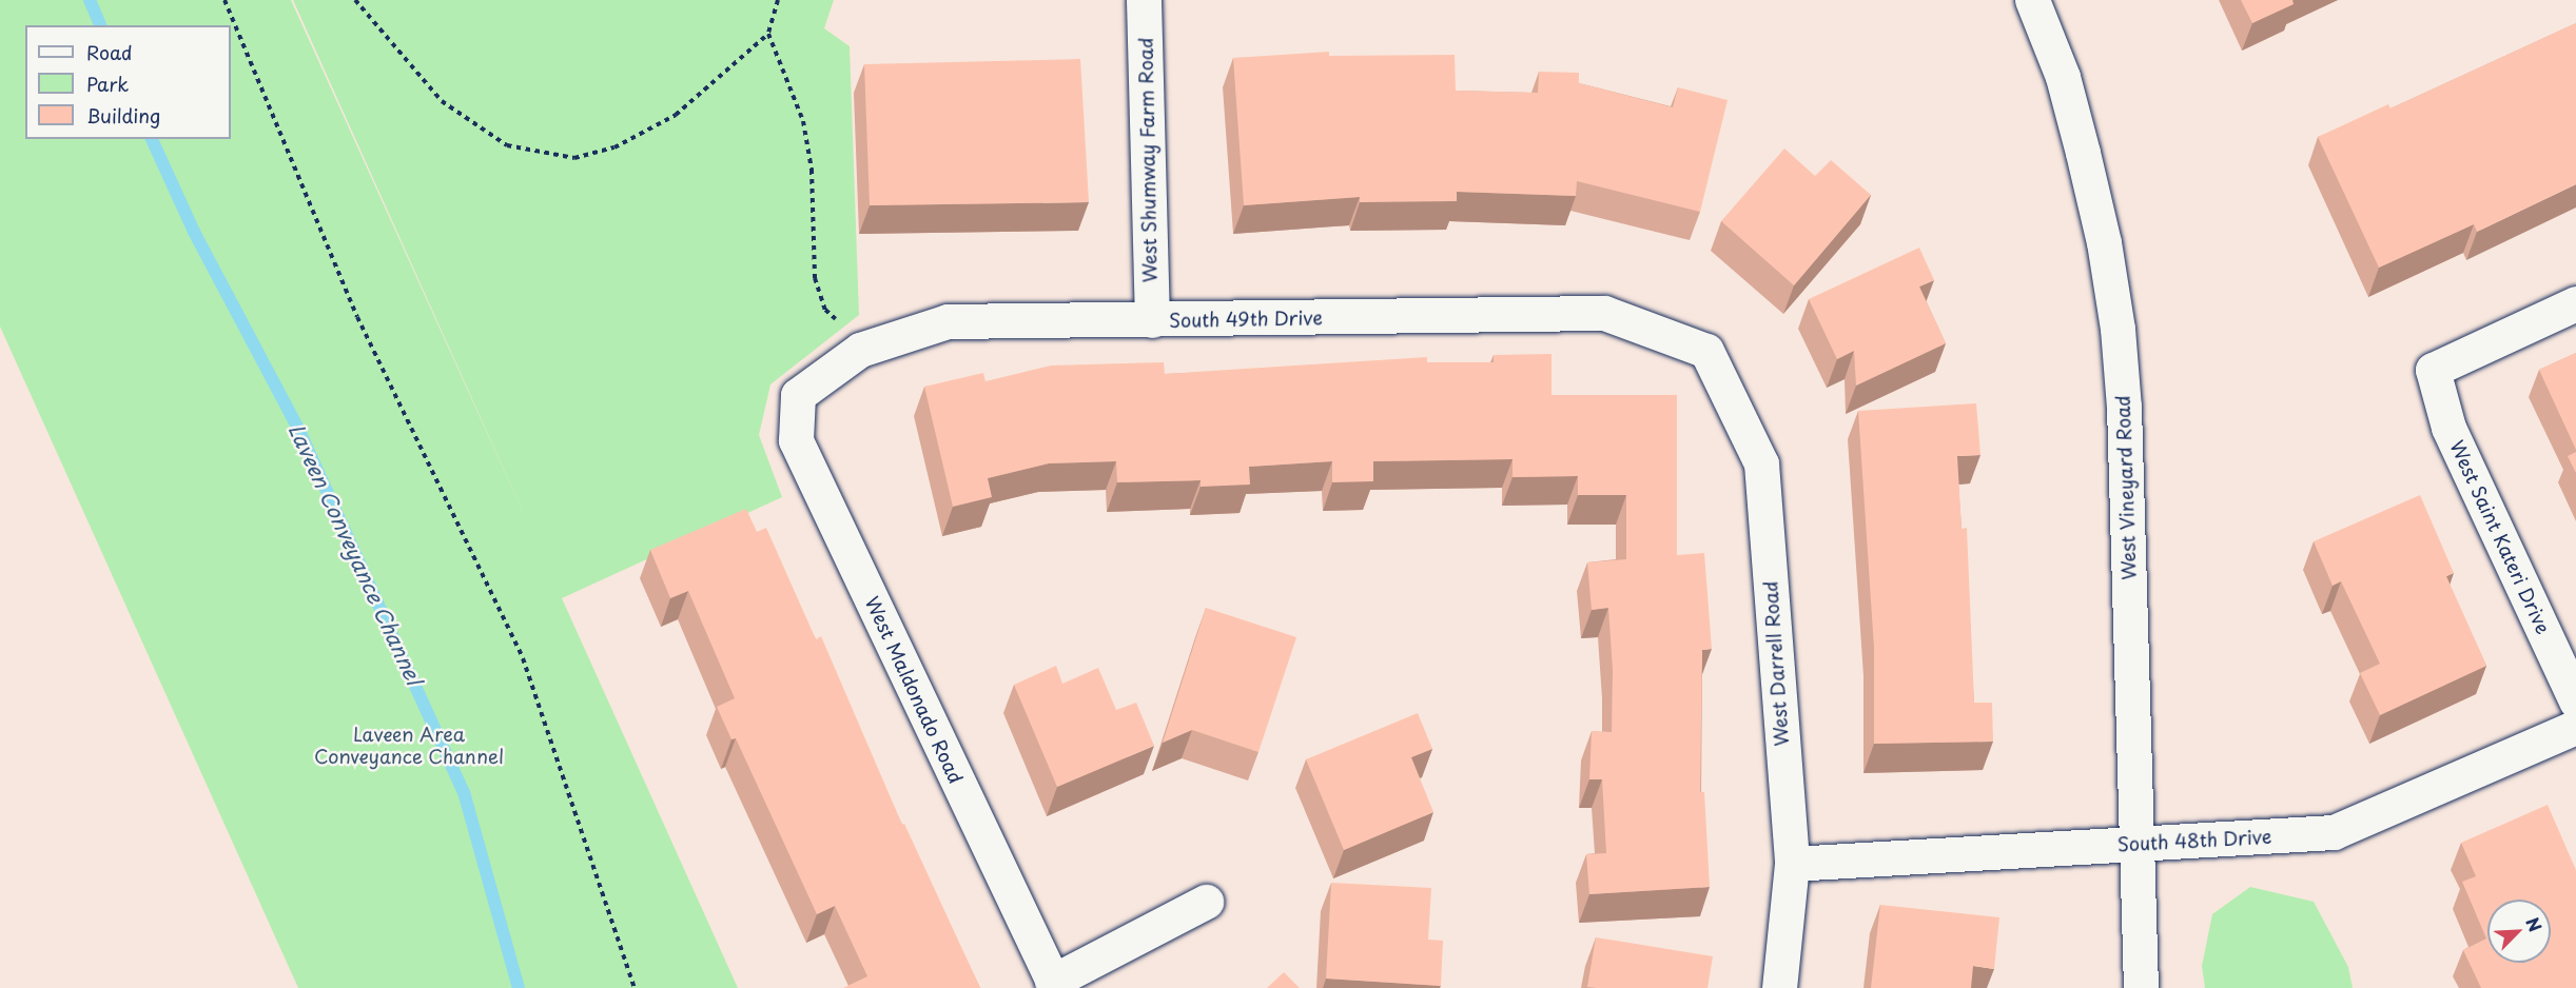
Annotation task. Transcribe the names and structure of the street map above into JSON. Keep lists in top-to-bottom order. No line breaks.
{"streets":{"street":["West Shumway Farm Road","South 49th Drive","West Vineyard Road","West Saint Kateri Drive","West Darrell Road","West Maldonado Road","South 48th Drive"]},"crossings":[["West Shumway Farm Road","South 49th Drive"],["South 49th Drive","West Darrell Road"],["South 49th Drive","West Maldonado Road"],["West Vineyard Road","South 48th Drive"],["West Darrell Road","South 48th Drive"]],"water":["Laveen Conveyance Channel"],"parks":["Laveen Area Conveyance Channel"],"legend":["Road","Park","Building"],"north":"top right"}
